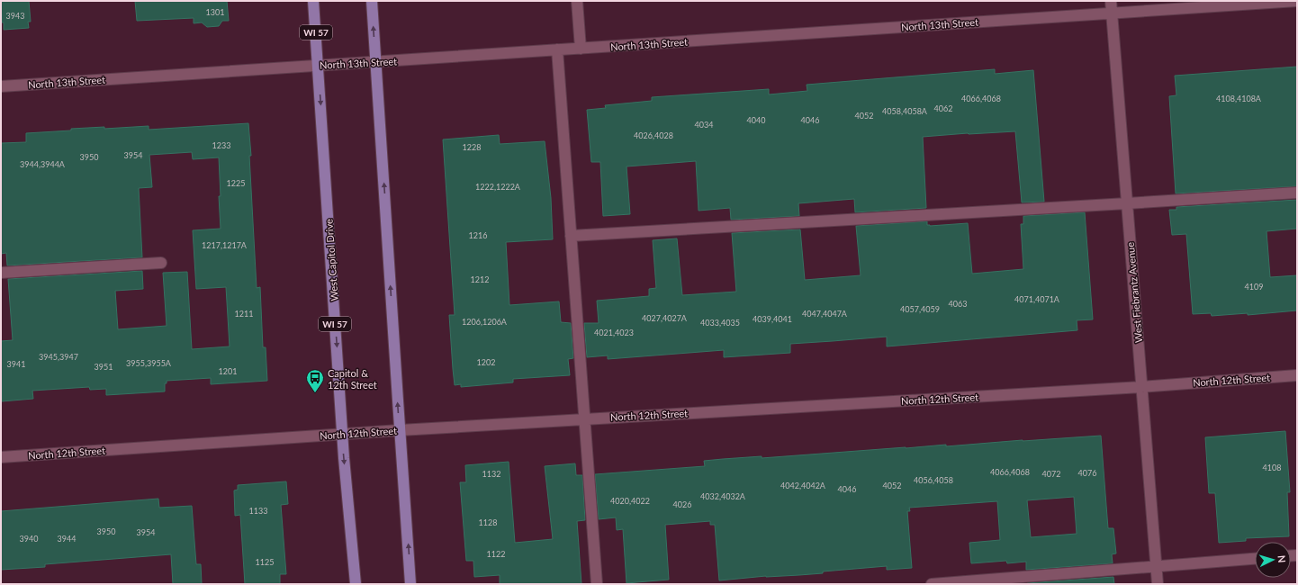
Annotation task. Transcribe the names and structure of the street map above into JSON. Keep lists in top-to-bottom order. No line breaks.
{"streets":{"main road":["WI 57","West Capitol Drive"],"street":["North 13th Street","West Fiebrantz Avenue","North 12th Street"]},"crossings":[["North 13th Street","West Capitol Drive"],["North 13th Street","West Fiebrantz Avenue"],["West Capitol Drive","North 12th Street"],["West Fiebrantz Avenue","North 12th Street"]],"places":{"bus stop":["Capitol & 12th Street"]},"house_numbers":["1301","3943","4066,4068","4108,4108A","4062","4058,4058A","4052","4040","4046","4034","4026,4028","1233","1228","3954","3950","3944,3944A","1225","1222,1222A","1216","1217,1217A","1212","4109","4071,4071A","4063","4057,4059","1211","4047,4047A","4027,4027A","4039,4041","1206,1206A","4033,4035","4021,4023","3945,3947","1202","3955,3955A","3941","3951","1201","4108","4066,4068","4076","1132","4072","4056,4058","4042,4042A","4052","4046","4032,4032A","4020,4022","4026","1133","1128","3950","3954","3940","3944","1122","1125"],"north":"right"}
